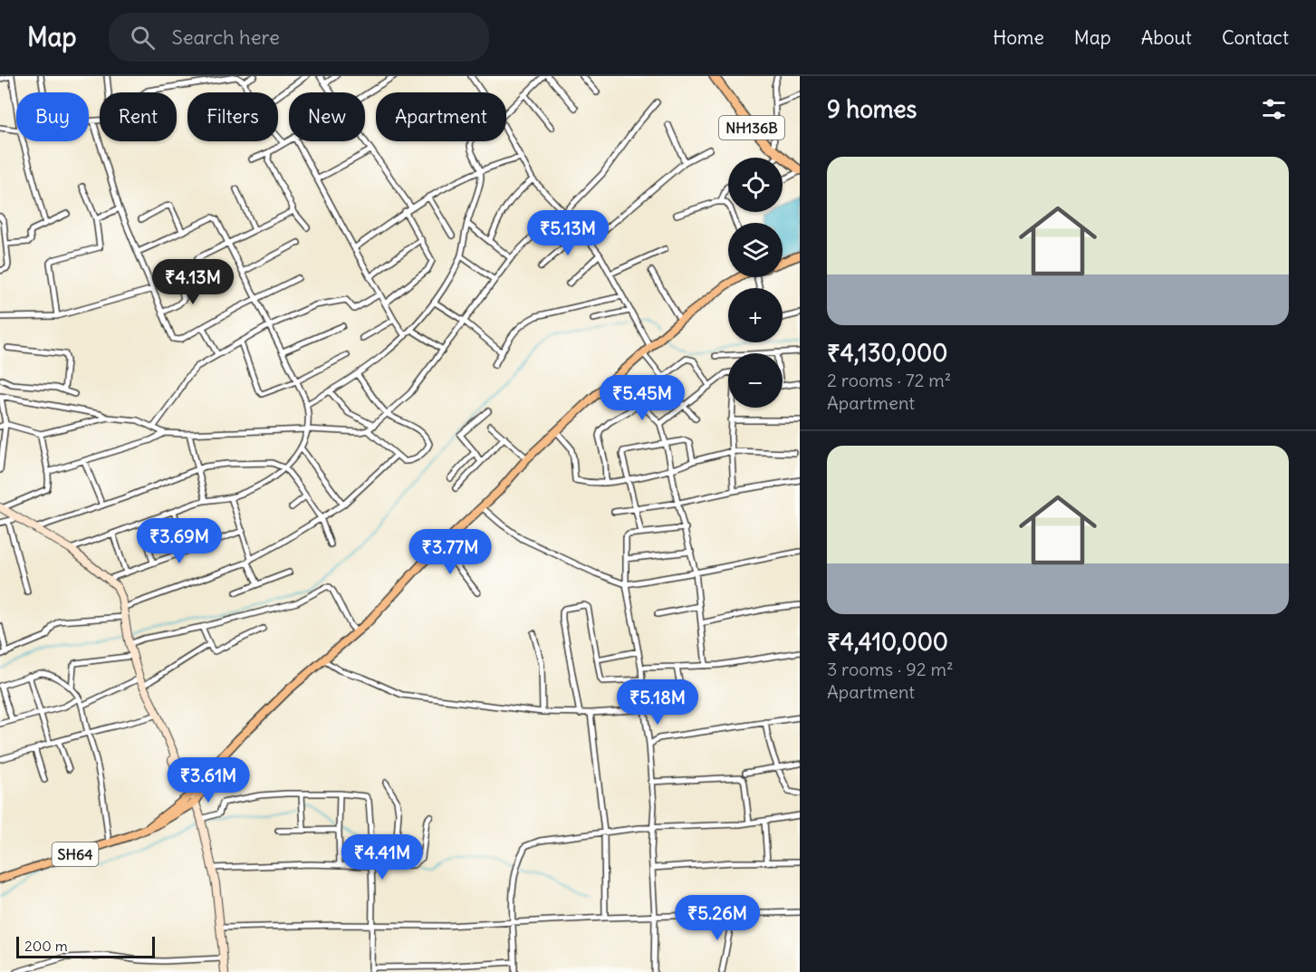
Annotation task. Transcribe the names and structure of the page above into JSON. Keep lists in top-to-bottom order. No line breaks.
{"streets":{"highway":["NH136B"],"main road":["SH64"]},"scale_bar":"200 m","page":{"header":"Map","search":"Search here","nav":["Home","Map","About","Contact"],"heading":"9 homes","chip":["Buy","Rent","Filters","New","Apartment"],"list":[{"name":"₹4,130,000","note":"2 rooms · 72 m² · Apartment"},{"name":"₹4,410,000","note":"3 rooms · 92 m² · Apartment"}],"map_buttons":["+","−"],"price":["₹5.13M","₹4.13M","₹5.45M","₹3.69M","₹3.77M","₹5.18M","₹3.61M","₹4.41M","₹5.26M"],"scale":"200 m"}}
